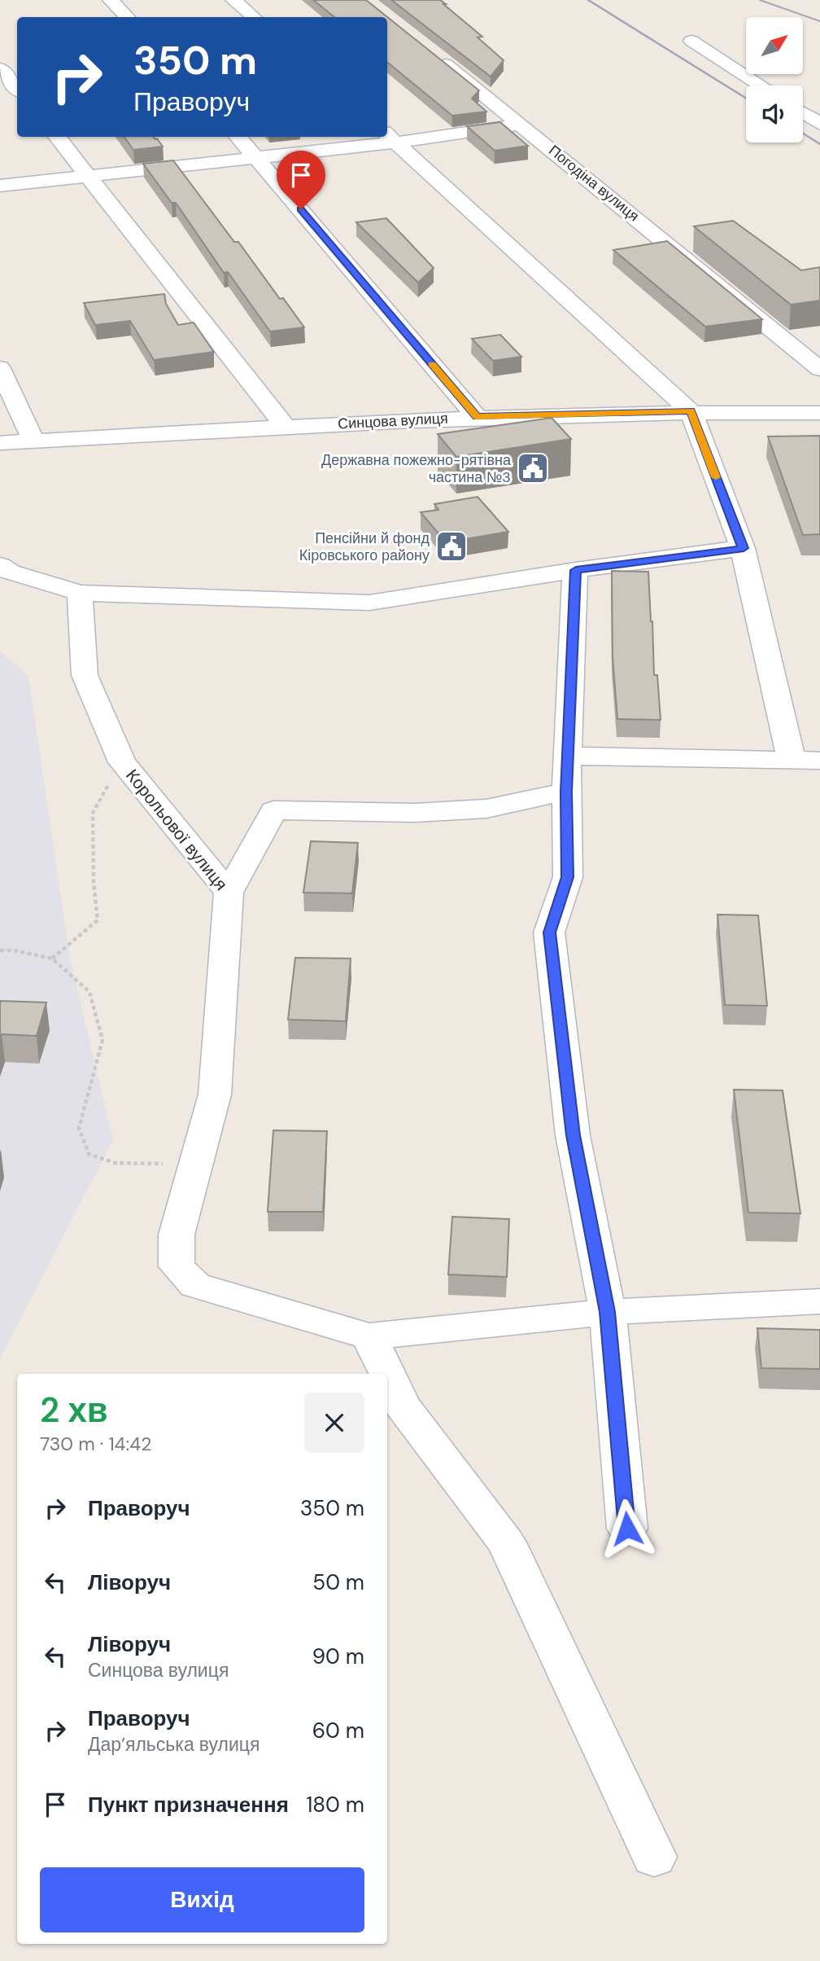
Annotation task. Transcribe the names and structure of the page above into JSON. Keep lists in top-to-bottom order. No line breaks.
{"streets":{"street":["Погодіна вулиця","Синцова вулиця","Корольової вулиця"]},"places":{"public building":["Державна пожежно-рятівна частина №3","Пенсійни й фонд Кіровського району"]},"north":"top right","page":{"turn":["350 m","Праворуч"],"heading":["2 хв","730 m · 14:42"],"list":[{"name":"Праворуч","value":"350 m"},{"name":"Ліворуч","value":"50 m"},{"name":"Ліворуч","note":"Синцова вулиця","value":"90 m"},{"name":"Праворуч","note":"Дар’яльська вулиця","value":"60 m"},{"name":"Пункт призначення","value":"180 m"}],"buttons":"Вихід"}}
